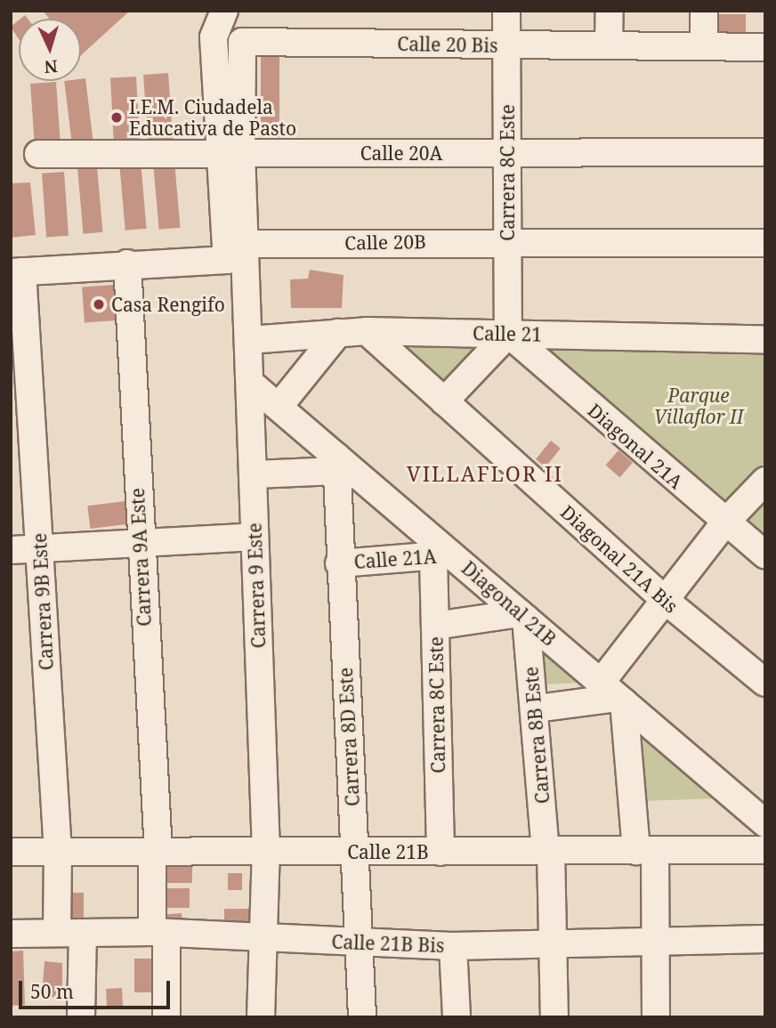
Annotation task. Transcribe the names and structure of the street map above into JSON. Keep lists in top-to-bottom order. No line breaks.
{"streets":{"street":["Calle 20 Bis","Calle 20A","Carrera 8C Este","Calle 20B","Calle 21","Diagonal 21A","Carrera 9A Este","Calle 21A","Diagonal 21A Bis","Carrera 9 Este","Carrera 9B Este","Diagonal 21B","Carrera 8B Este","Carrera 8D Este","Calle 21B","Calle 21B Bis"]},"crossings":[["Calle 20 Bis","Calle 20A"],["Calle 20 Bis","Carrera 8C Este"],["Calle 20 Bis","Carrera 9 Este"],["Calle 20A","Carrera 8C Este"],["Calle 20A","Carrera 9 Este"],["Carrera 8C Este","Calle 20B"],["Carrera 8C Este","Calle 21"],["Carrera 8C Este","Diagonal 21A"],["Carrera 8C Este","Calle 21A"],["Carrera 8C Este","Diagonal 21B"],["Carrera 8C Este","Calle 21B"],["Calle 20B","Carrera 9A Este"],["Calle 20B","Carrera 9 Este"],["Calle 20B","Carrera 9B Este"],["Calle 21","Diagonal 21A"],["Calle 21","Diagonal 21A Bis"],["Calle 21","Carrera 9 Este"],["Carrera 9A Este","Calle 21B"],["Carrera 9A Este","Calle 21B Bis"],["Calle 21A","Diagonal 21B"],["Calle 21A","Carrera 8D Este"],["Carrera 9 Este","Diagonal 21B"],["Carrera 9 Este","Calle 21B"],["Carrera 9 Este","Calle 21B Bis"],["Carrera 9B Este","Calle 21B"],["Carrera 9B Este","Calle 21B Bis"],["Diagonal 21B","Carrera 8B Este"],["Diagonal 21B","Carrera 8D Este"],["Carrera 8B Este","Calle 21B"],["Carrera 8B Este","Calle 21B Bis"],["Carrera 8D Este","Calle 21B"],["Carrera 8D Este","Calle 21B Bis"]],"districts":["VILLAFLOR II"],"parks":["Parque Villaflor II"],"places":["I.E.M. Ciudadela Educativa de Pasto","Casa Rengifo"],"scale_bar":"50 m","north":"bottom"}
